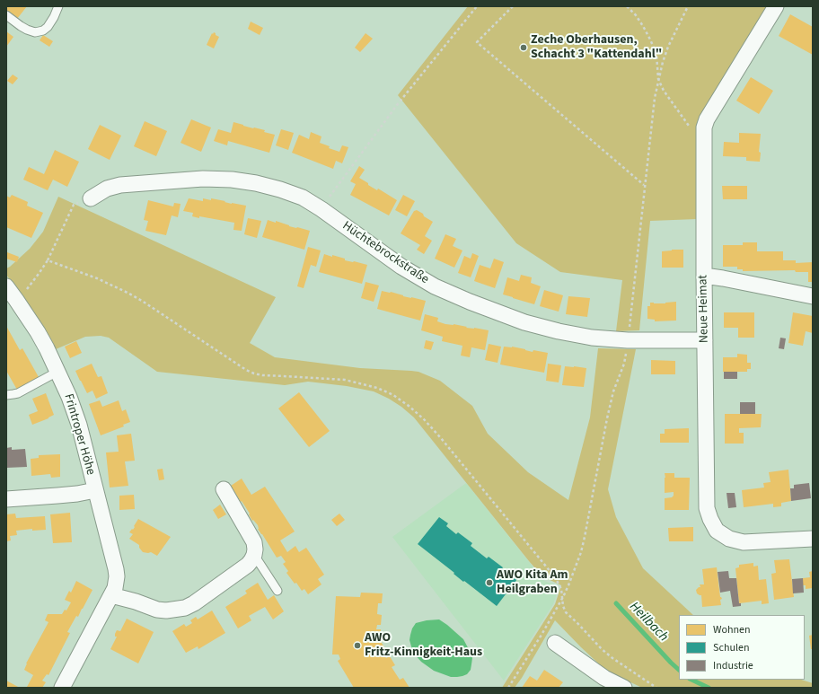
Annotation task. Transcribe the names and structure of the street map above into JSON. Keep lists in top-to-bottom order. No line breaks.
{"streets":{"street":["Hüchtebrockstraße","Neue Heimat","Frintroper Höhe"]},"crossings":[["Hüchtebrockstraße","Neue Heimat"]],"water":["Heilbach"],"places":["Zeche Oberhausen, Schacht 3 \"Kattendahl\"","AWO Kita Am Heilgraben","AWO Fritz-Kinnigkeit-Haus"],"legend":["Wohnen","Schulen","Industrie"]}
